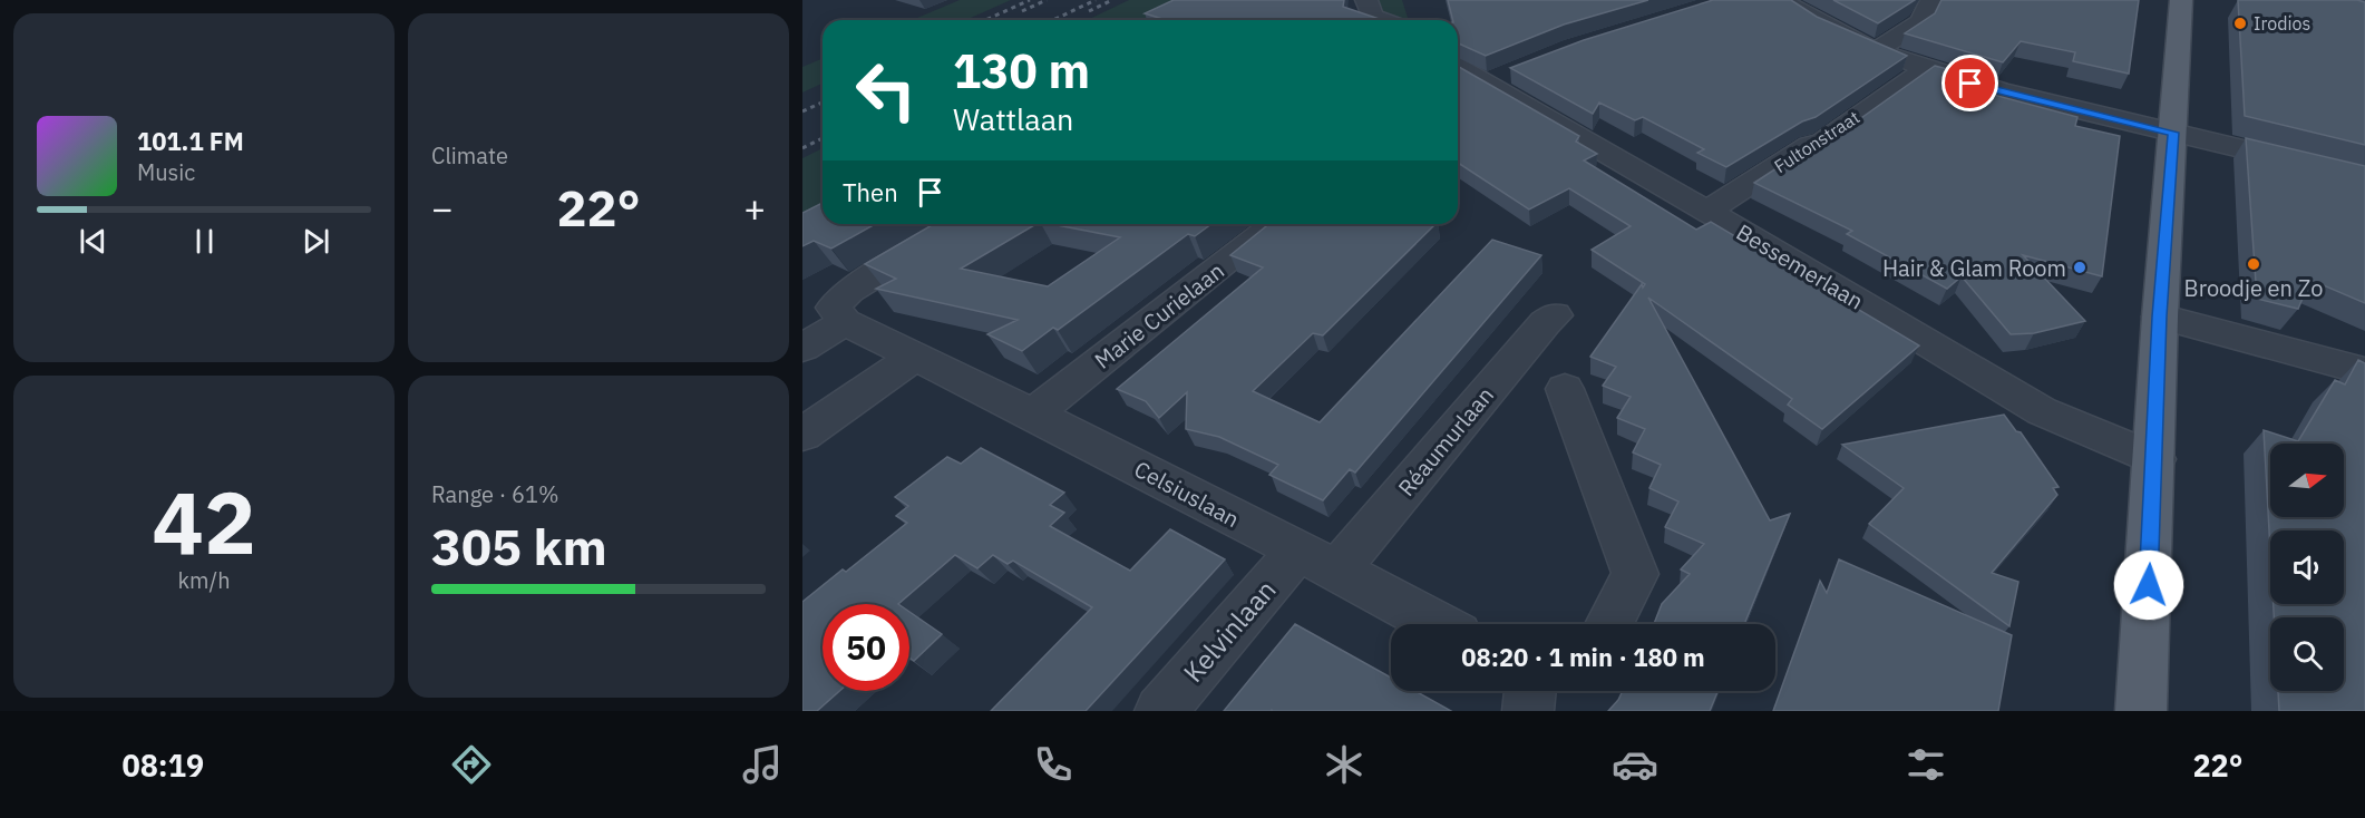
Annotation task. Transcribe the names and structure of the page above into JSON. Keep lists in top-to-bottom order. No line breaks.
{"streets":{"street":["Fultonstraat","Bessemerlaan","Marie Curielaan","Réaumurlaan","Celsiuslaan","Kelvinlaan"]},"crossings":[["Fultonstraat","Bessemerlaan"],["Marie Curielaan","Celsiuslaan"],["Réaumurlaan","Celsiuslaan"],["Réaumurlaan","Kelvinlaan"],["Celsiuslaan","Kelvinlaan"]],"places":["Irodios","Broodje en Zo","Hair & Glam Room"],"north":"right","page":{"tile":["Climate",["42","km/h"],["Range · 61%","305 km"]],"turn":["130 m","Wattlaan"],"song":["101.1 FM","Music"],"then":"Then","heat":["−","22°","+"],"limit":"50","trip":"08:20 · 1 min · 180 m","tabs":["08:19","22°"]}}
